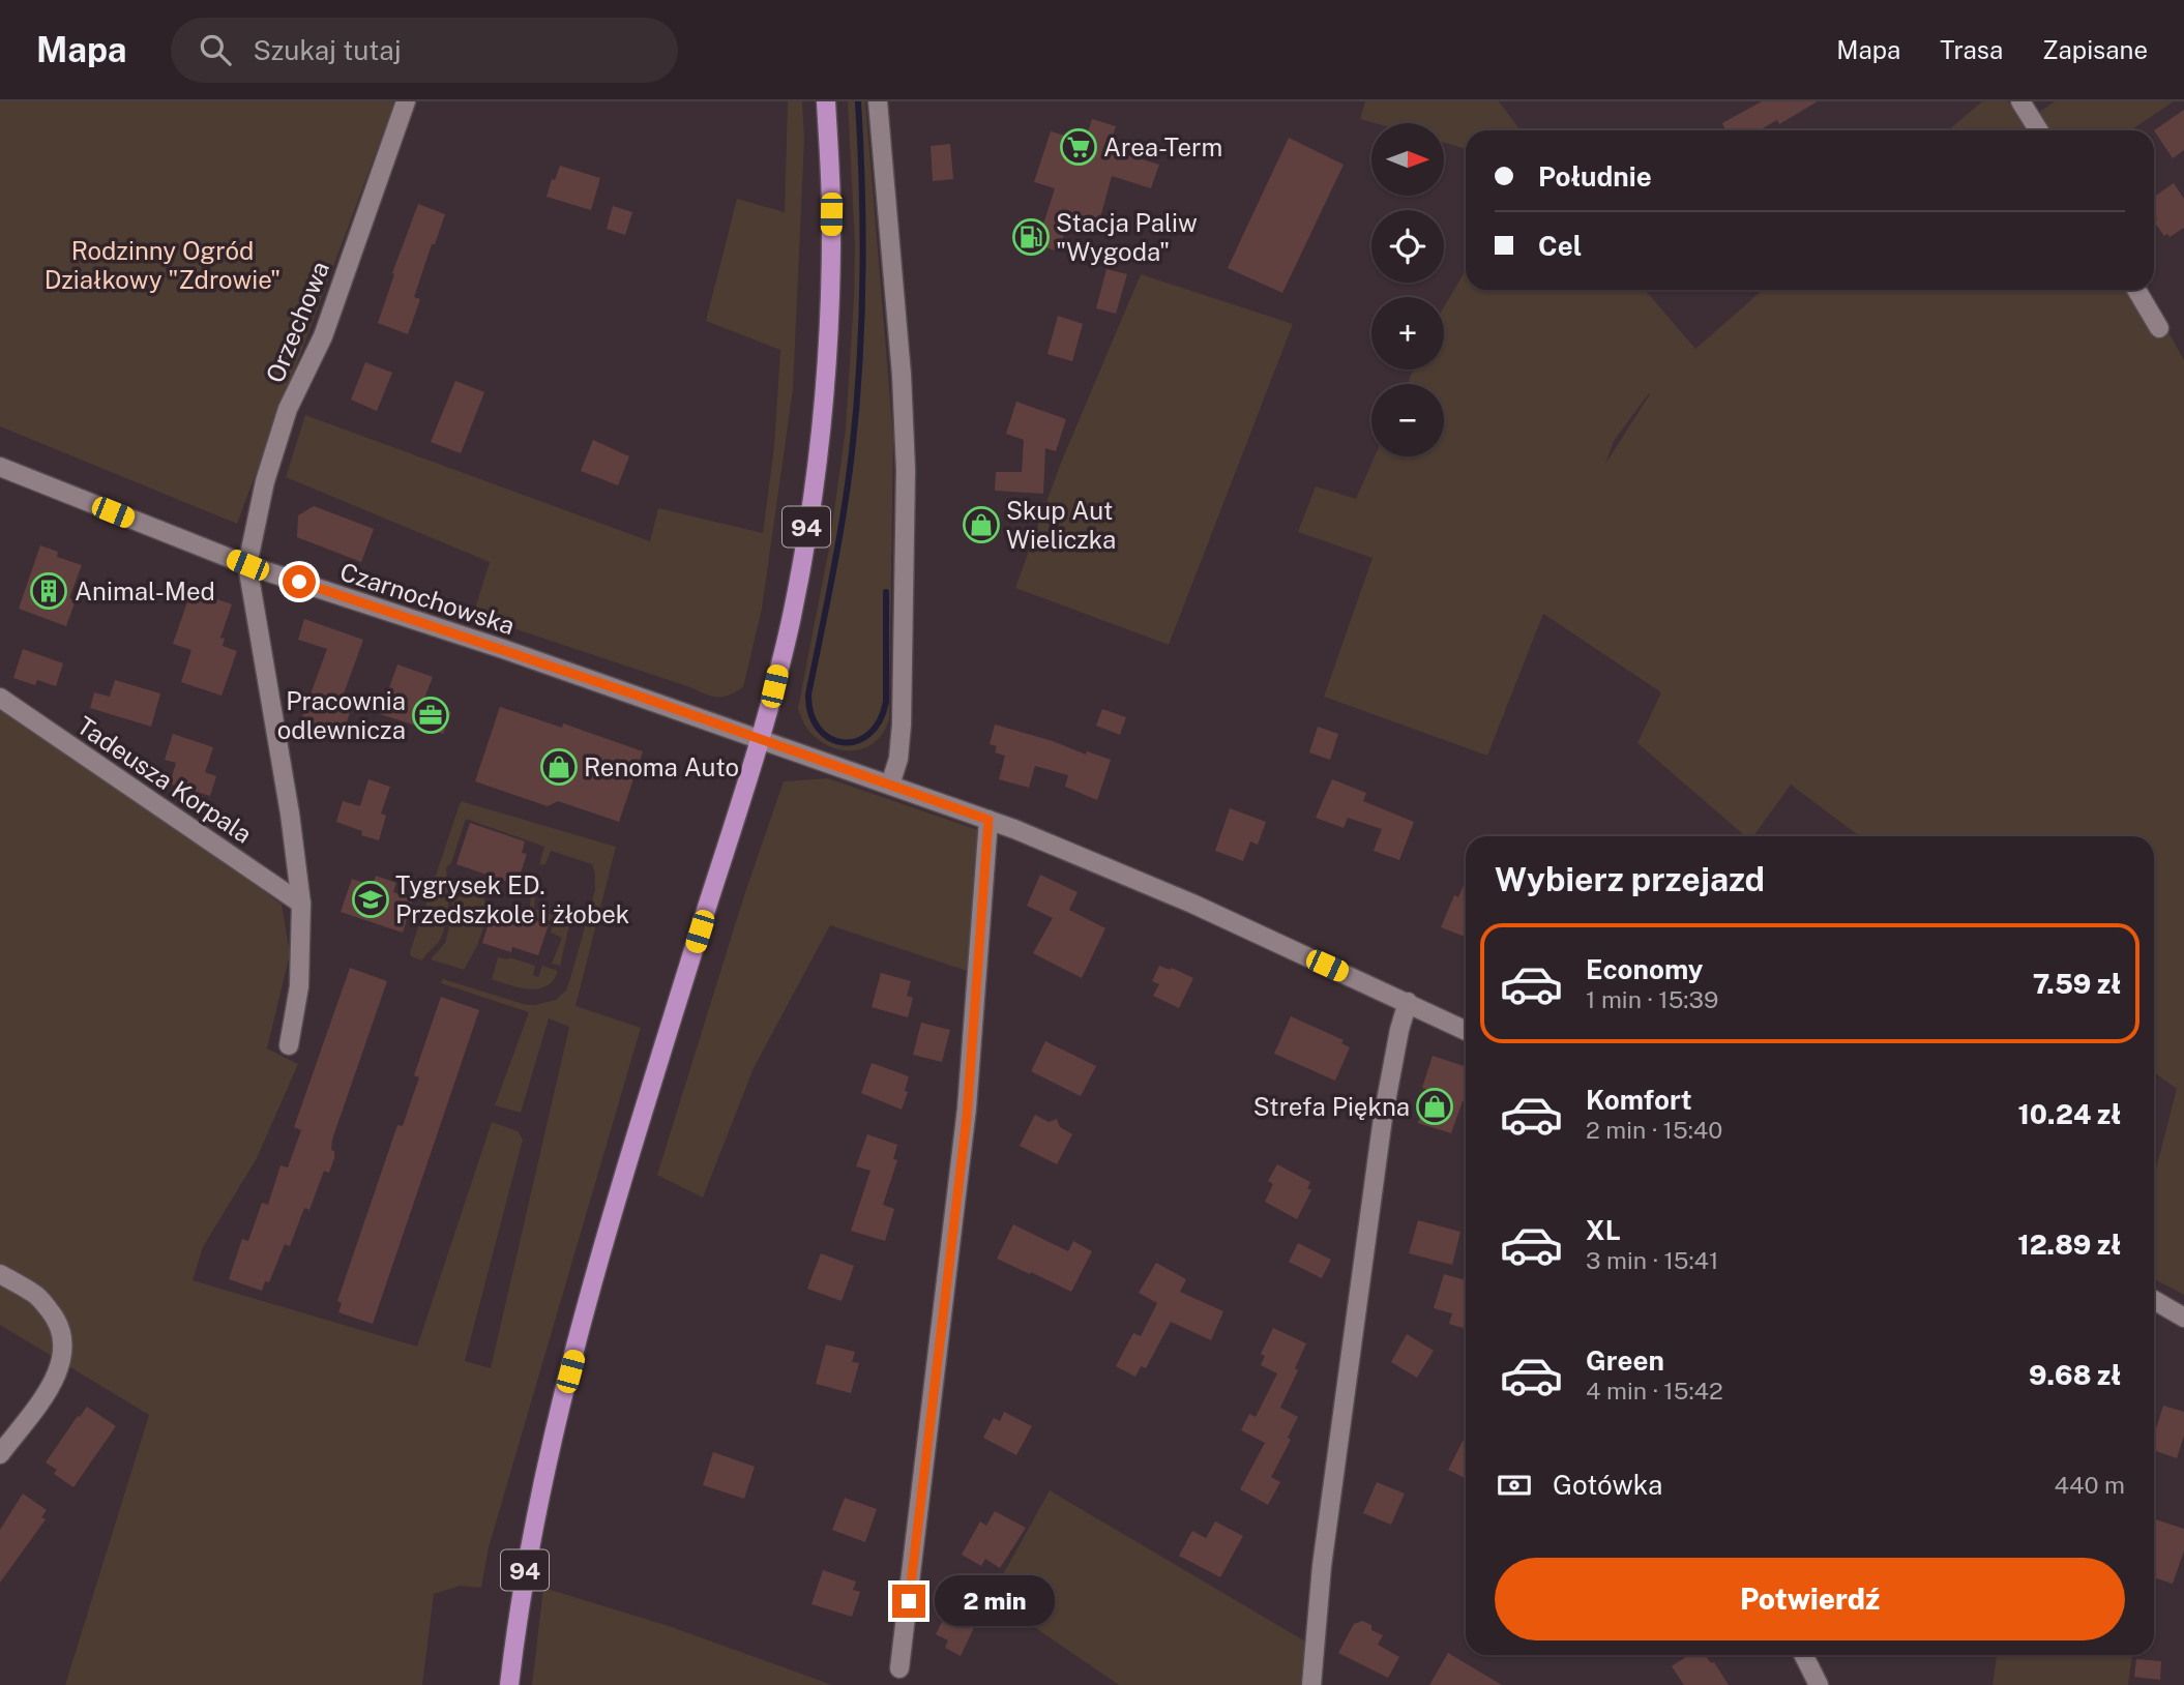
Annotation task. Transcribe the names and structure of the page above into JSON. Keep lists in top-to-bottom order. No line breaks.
{"streets":{"main road":["94"],"street":["Orzechowa","Czarnochowska","Tadeusza Korpala"]},"crossings":[["Orzechowa","Czarnochowska"],["Orzechowa","Tadeusza Korpala"],["94","Czarnochowska"],["Czarnochowska","Tadeusza Korpala"]],"parks":["Rodzinny Ogród Działkowy \"Zdrowie\""],"places":{"supermarket":["Area-Term"],"fuel station":["Stacja Paliw \"Wygoda\""],"shop":["Skup Aut Wieliczka","Renoma Auto","Strefa Piękna"],"building":["Animal-Med"],"office":["Pracownia odlewnicza"],"school or university":["Tygrysek ED. Przedszkole i żłobek"]},"north":"right","page":{"header":"Mapa","search":"Szukaj tutaj","nav":["Mapa","Trasa","Zapisane"],"map_buttons":["+","−"],"banner":["Południe","Cel"],"heading":"Wybierz przejazd","list":[{"name":"Economy","note":"1 min · 15:39","value":"7.59 zł"},{"name":"Komfort","note":"2 min · 15:40","value":"10.24 zł"},{"name":"XL","note":"3 min · 15:41","value":"12.89 zł"},{"name":"Green","note":"4 min · 15:42","value":"9.68 zł"}],"pay":["Gotówka","440 m"],"buttons":"Potwierdź","bubble":"2 min"}}
